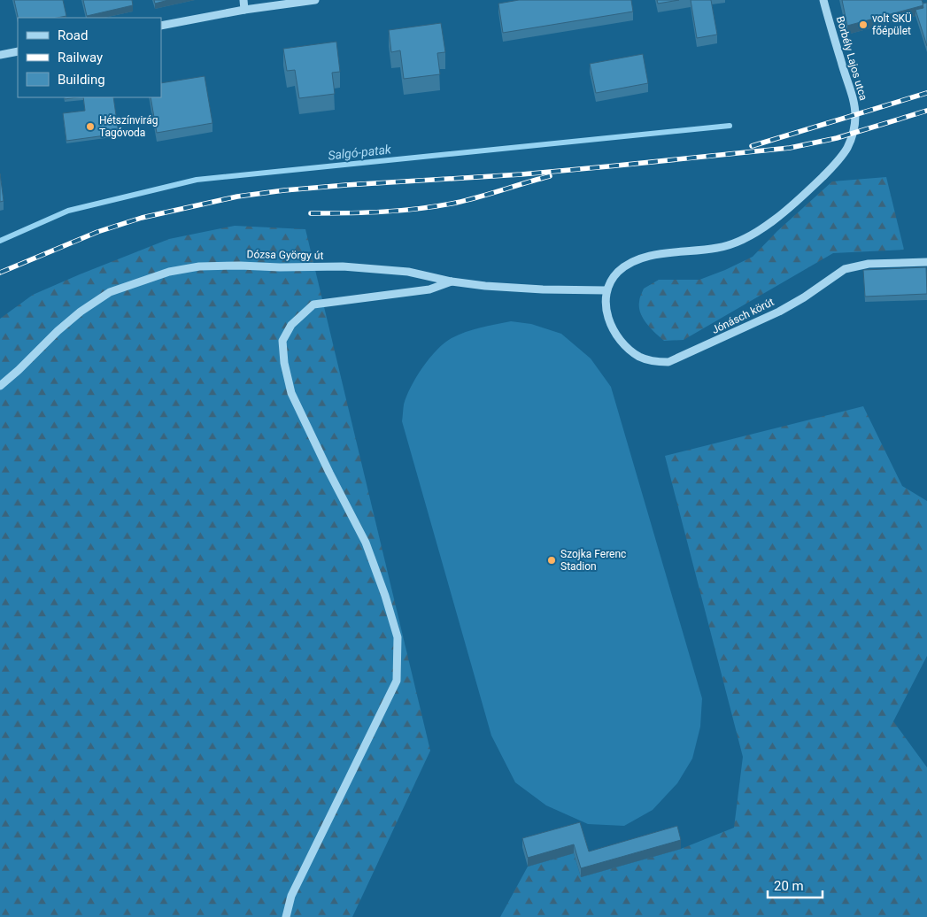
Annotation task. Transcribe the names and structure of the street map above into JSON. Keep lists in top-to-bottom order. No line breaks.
{"streets":{"street":["Borbély Lajos utca","Dózsa György út","Jónásch körút"]},"crossings":[["Borbély Lajos utca","Dózsa György út"],["Borbély Lajos utca","Jónásch körút"],["Dózsa György út","Jónásch körút"]],"water":["Salgó-patak"],"places":["volt SKÜ főépület","Hétszínvirág Tagóvoda","Szojka Ferenc Stadion"],"legend":["Road","Railway","Building"],"scale_bar":"20 m"}
